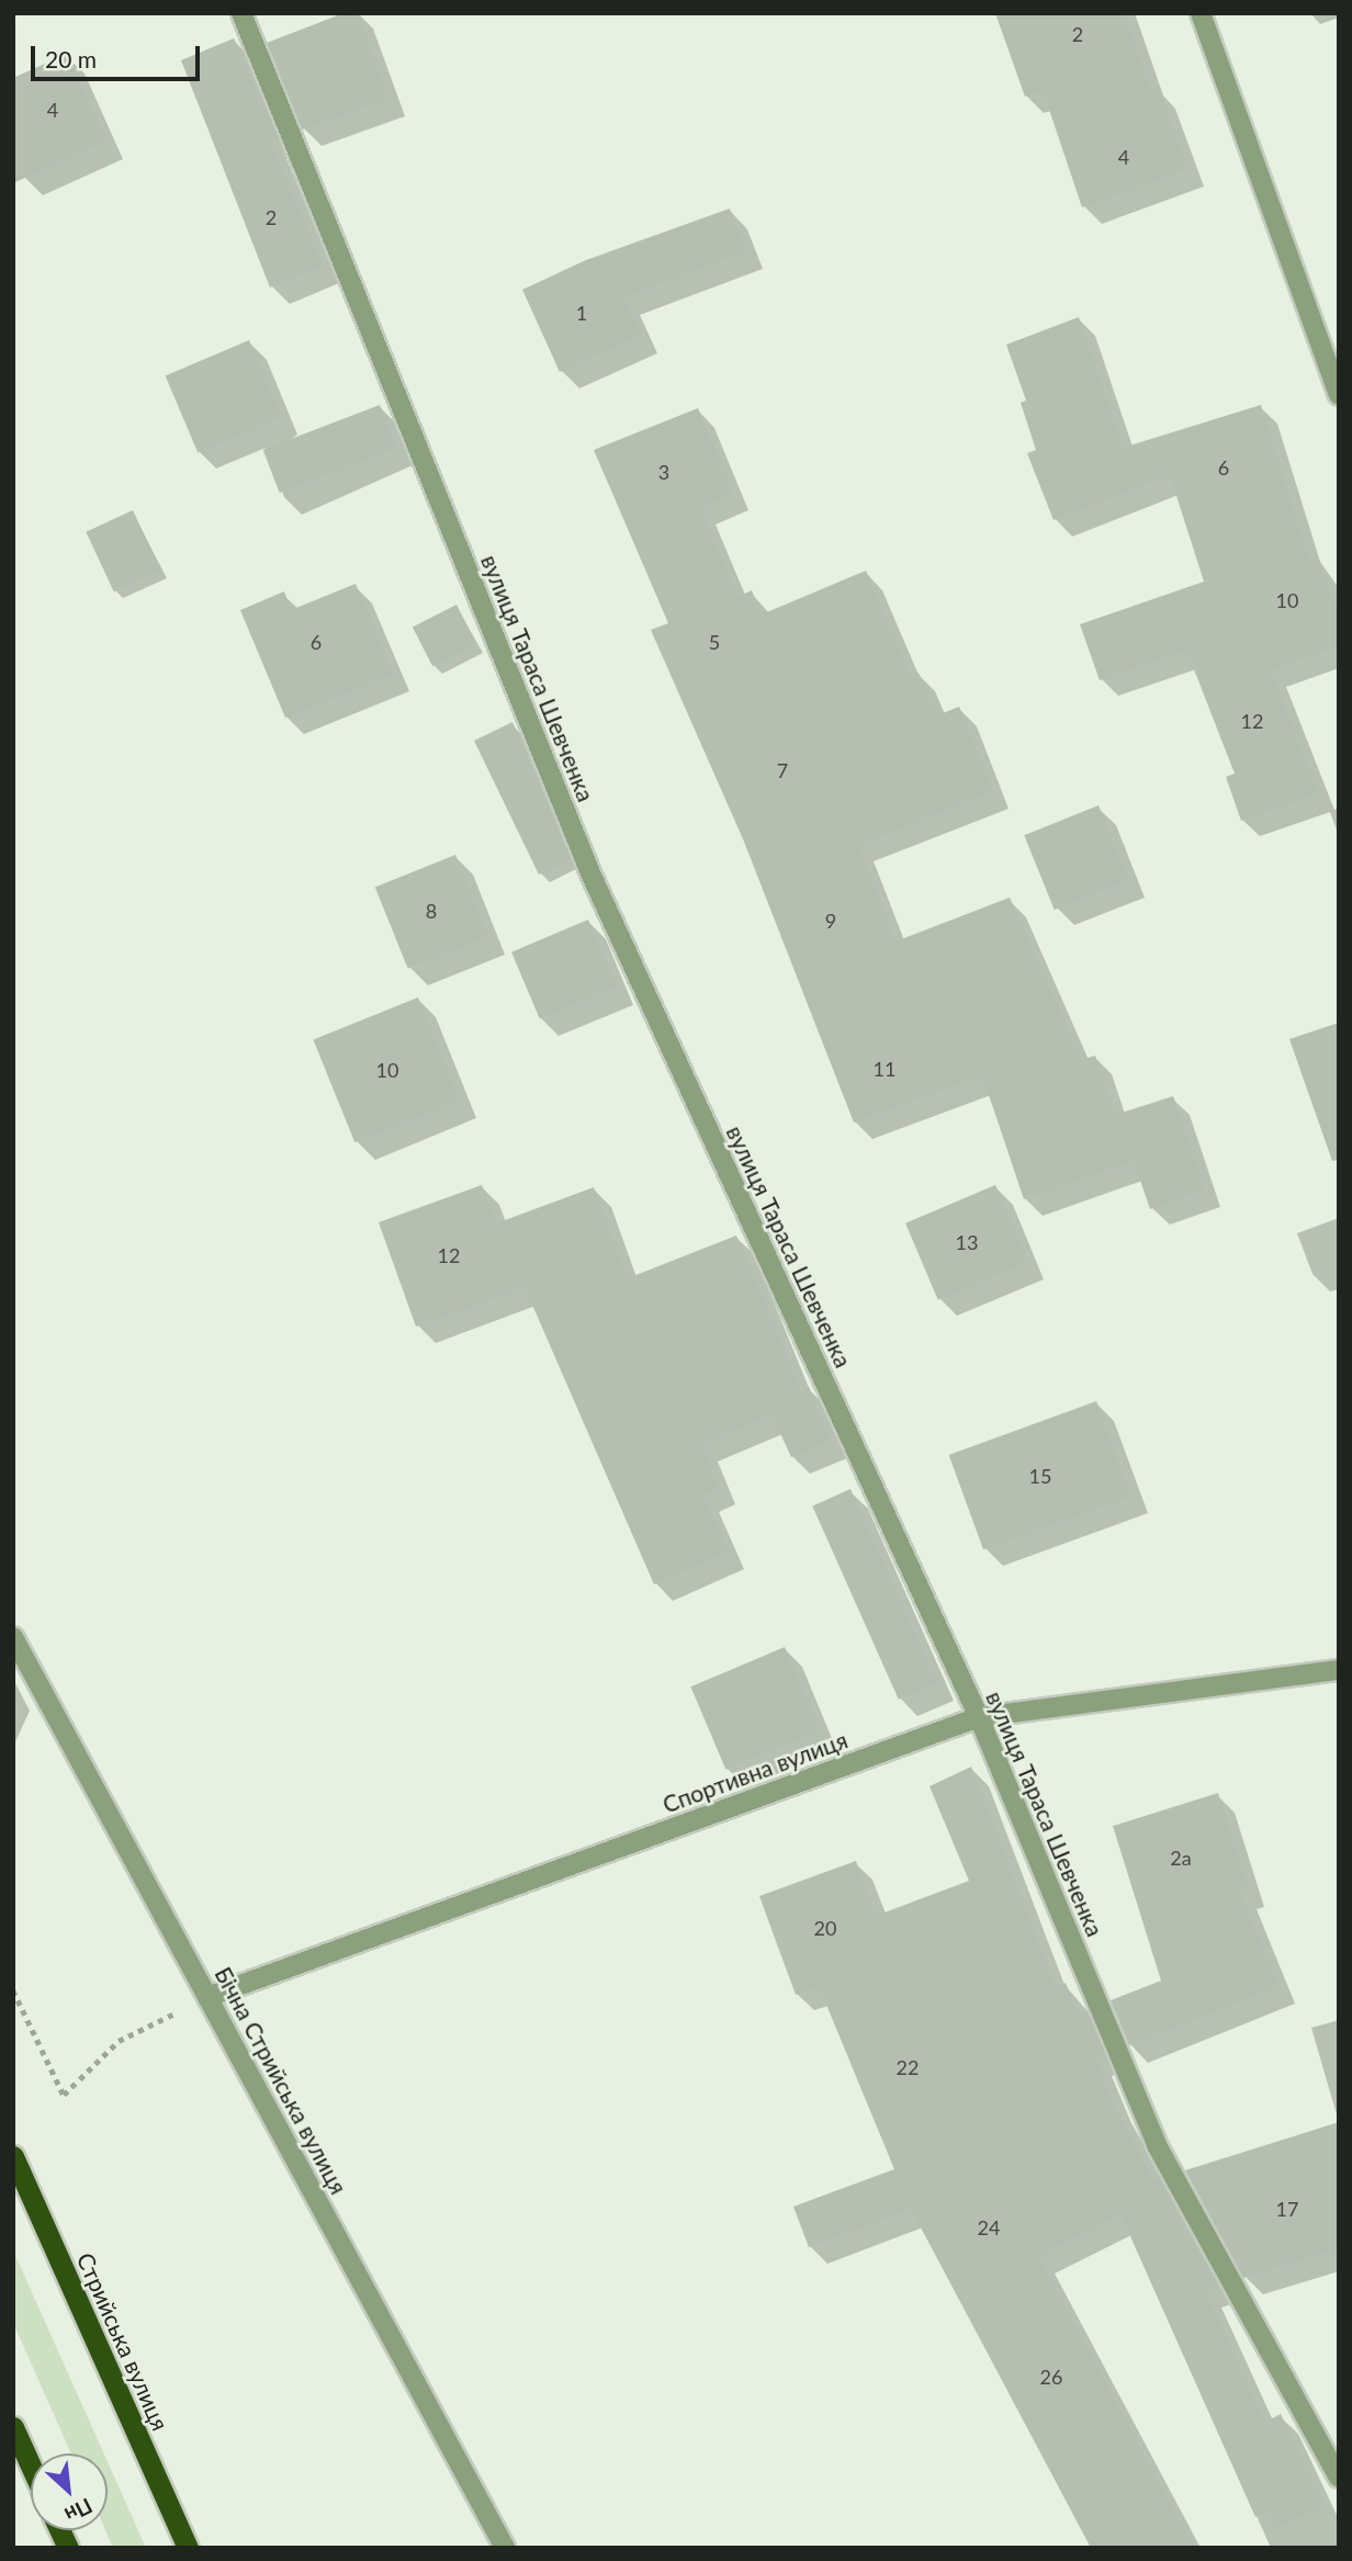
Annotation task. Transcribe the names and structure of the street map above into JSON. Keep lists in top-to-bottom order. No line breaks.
{"streets":{"highway":["Стрийська вулиця"],"street":["вулиця Тараса Шевченка","Спортивна вулиця","Бічна Стрийська вулиця"]},"crossings":[["вулиця Тараса Шевченка","Спортивна вулиця"],["Спортивна вулиця","Бічна Стрийська вулиця"]],"house_numbers":["2","4","4","2","1","6","3","10","6","5","12","7","8","9","11","10","13","12","15","2а","20","22","17","24","26"],"scale_bar":"20 m","north":"bottom right"}
